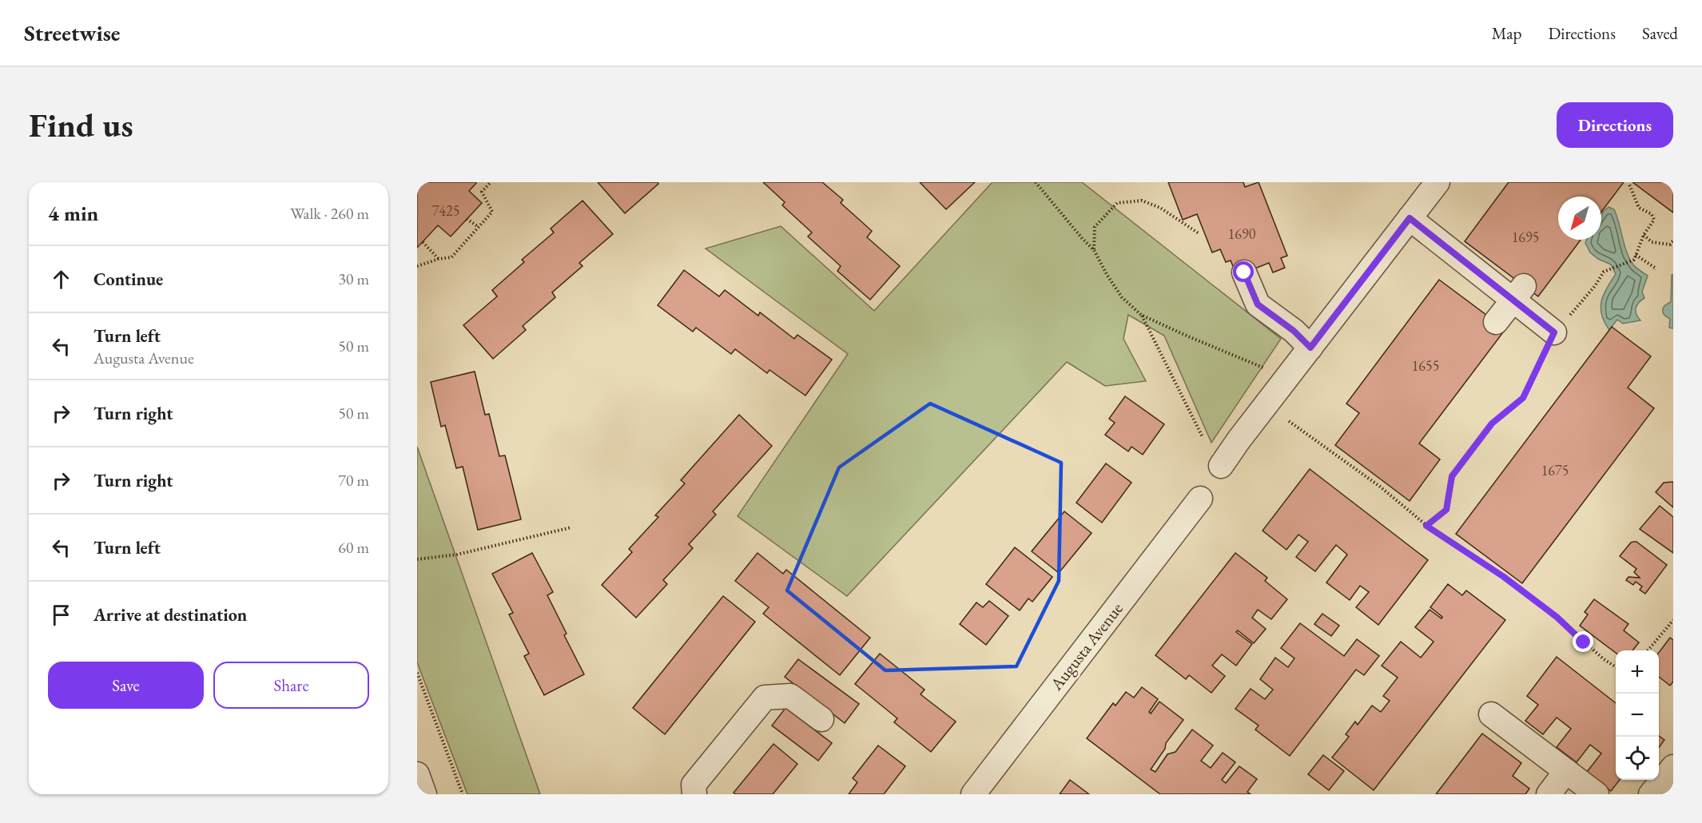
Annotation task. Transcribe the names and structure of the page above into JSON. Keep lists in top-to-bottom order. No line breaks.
{"streets":{"street":["Augusta Avenue"]},"house_numbers":["7425","1690","1695","1655","1675"],"north":"bottom left","page":{"header":"Streetwise","nav":["Map","Directions","Saved"],"buttons":["Directions",["Save","Share"]],"title":"Find us","heading":["4 min","Walk · 260 m"],"list":[["Continue","30 m"],["Turn left","Augusta Avenue","50 m"],["Turn right","50 m"],["Turn right","70 m"],["Turn left","60 m"],"Arrive at destination"],"map_buttons":["+","−"]}}
